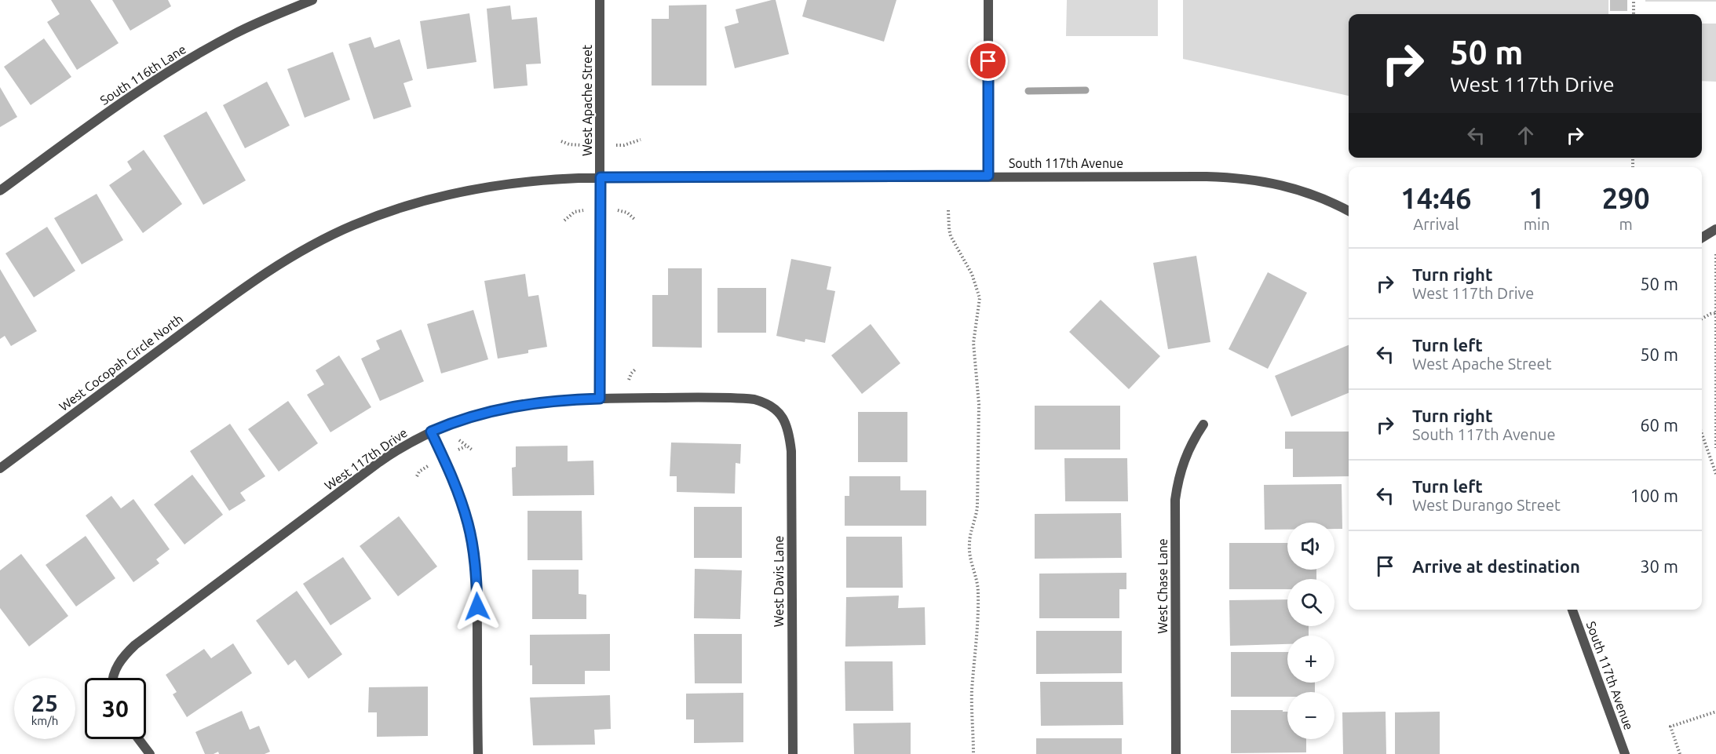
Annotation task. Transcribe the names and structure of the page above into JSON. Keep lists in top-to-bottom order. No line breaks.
{"streets":{"street":["South 116th Lane","West Apache Street","South 117th Avenue","West Cocopah Circle North","West 117th Drive","West Davis Lane","West Chase Lane"]},"crossings":[["West Apache Street","South 117th Avenue"],["West Apache Street","West 117th Drive"],["South 117th Avenue","West Cocopah Circle North"],["West 117th Drive","West Davis Lane"]],"page":{"turn":["50 m","West 117th Drive"],"eta":["14:46","Arrival","1","min","290","m"],"list":[{"name":"Turn right","note":"West 117th Drive","value":"50 m"},{"name":"Turn left","note":"West Apache Street","value":"50 m"},{"name":"Turn right","note":"South 117th Avenue","value":"60 m"},{"name":"Turn left","note":"West Durango Street","value":"100 m"},{"name":"Arrive at destination","value":"30 m"}],"map_buttons":["+","−"],"speed":"25 km/h","limit":"30"}}
